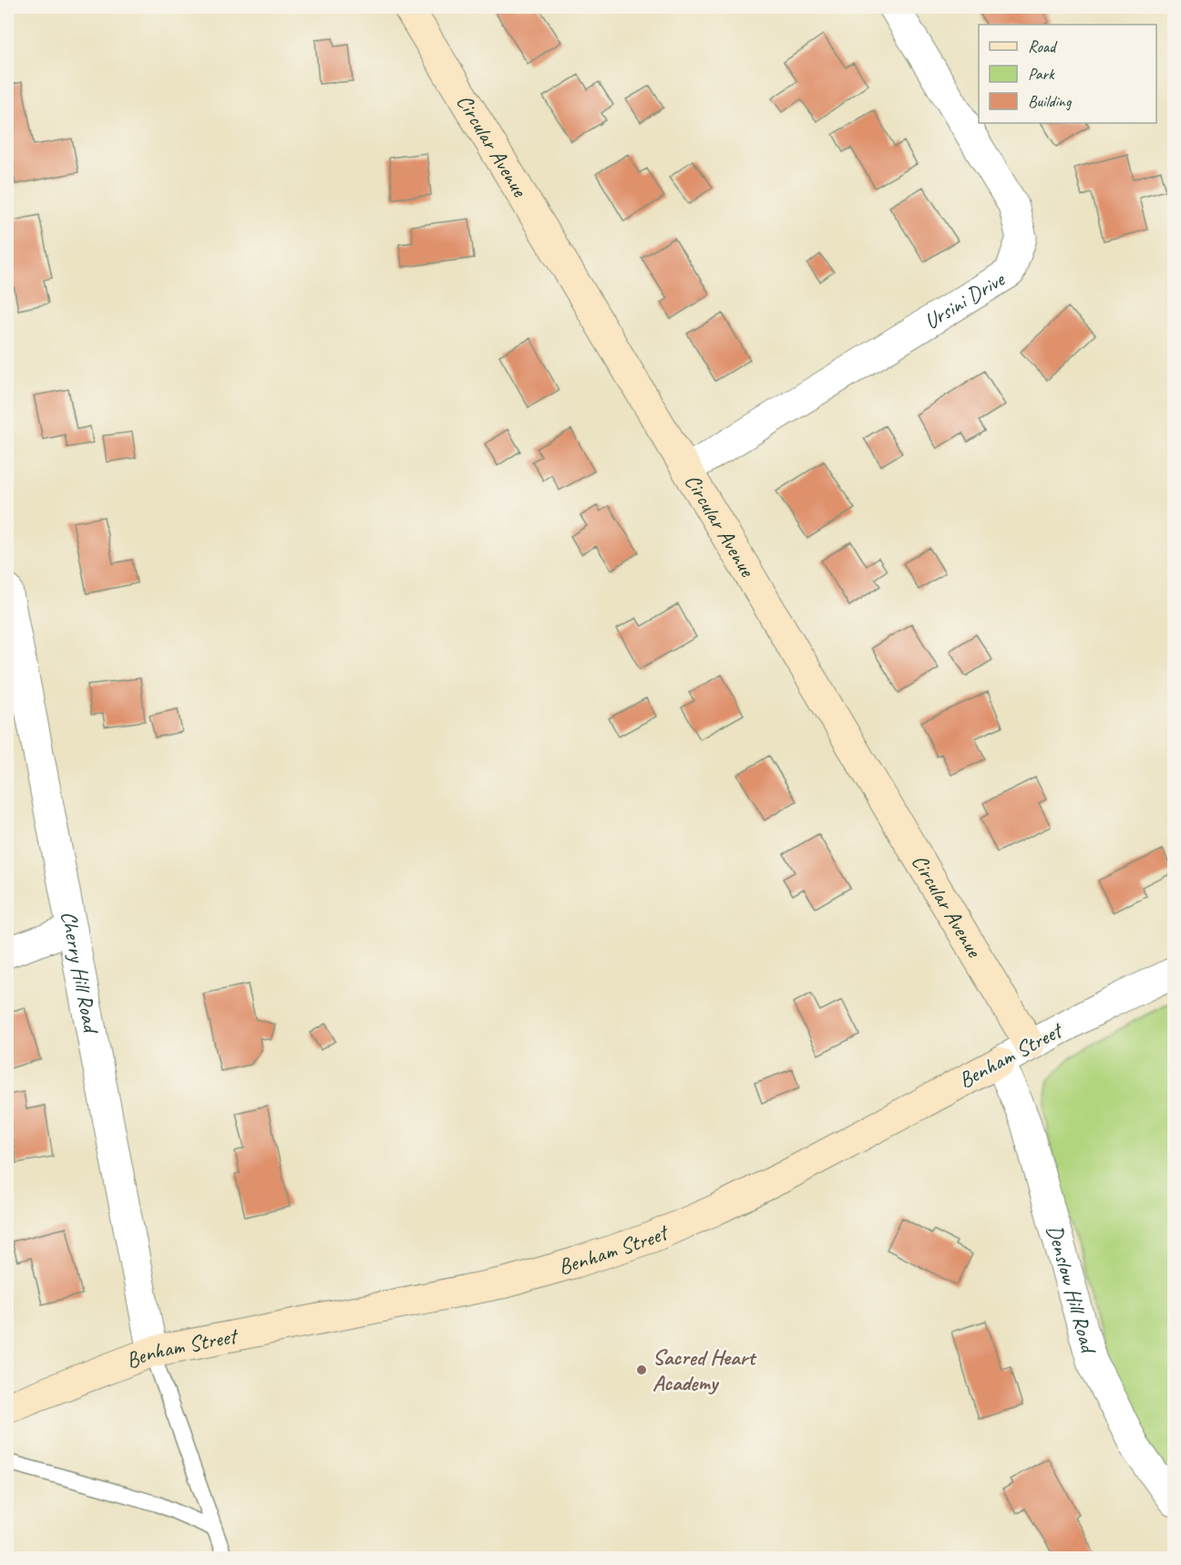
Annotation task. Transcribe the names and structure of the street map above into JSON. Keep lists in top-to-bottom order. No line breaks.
{"streets":{"main road":["Circular Avenue","Benham Street"],"street":["Ursini Drive","Cherry Hill Road","Denslow Hill Road"]},"crossings":[["Circular Avenue","Ursini Drive"],["Circular Avenue","Benham Street"],["Cherry Hill Road","Benham Street"],["Benham Street","Denslow Hill Road"]],"places":["Sacred Heart Academy"],"legend":["Road","Park","Building"]}
